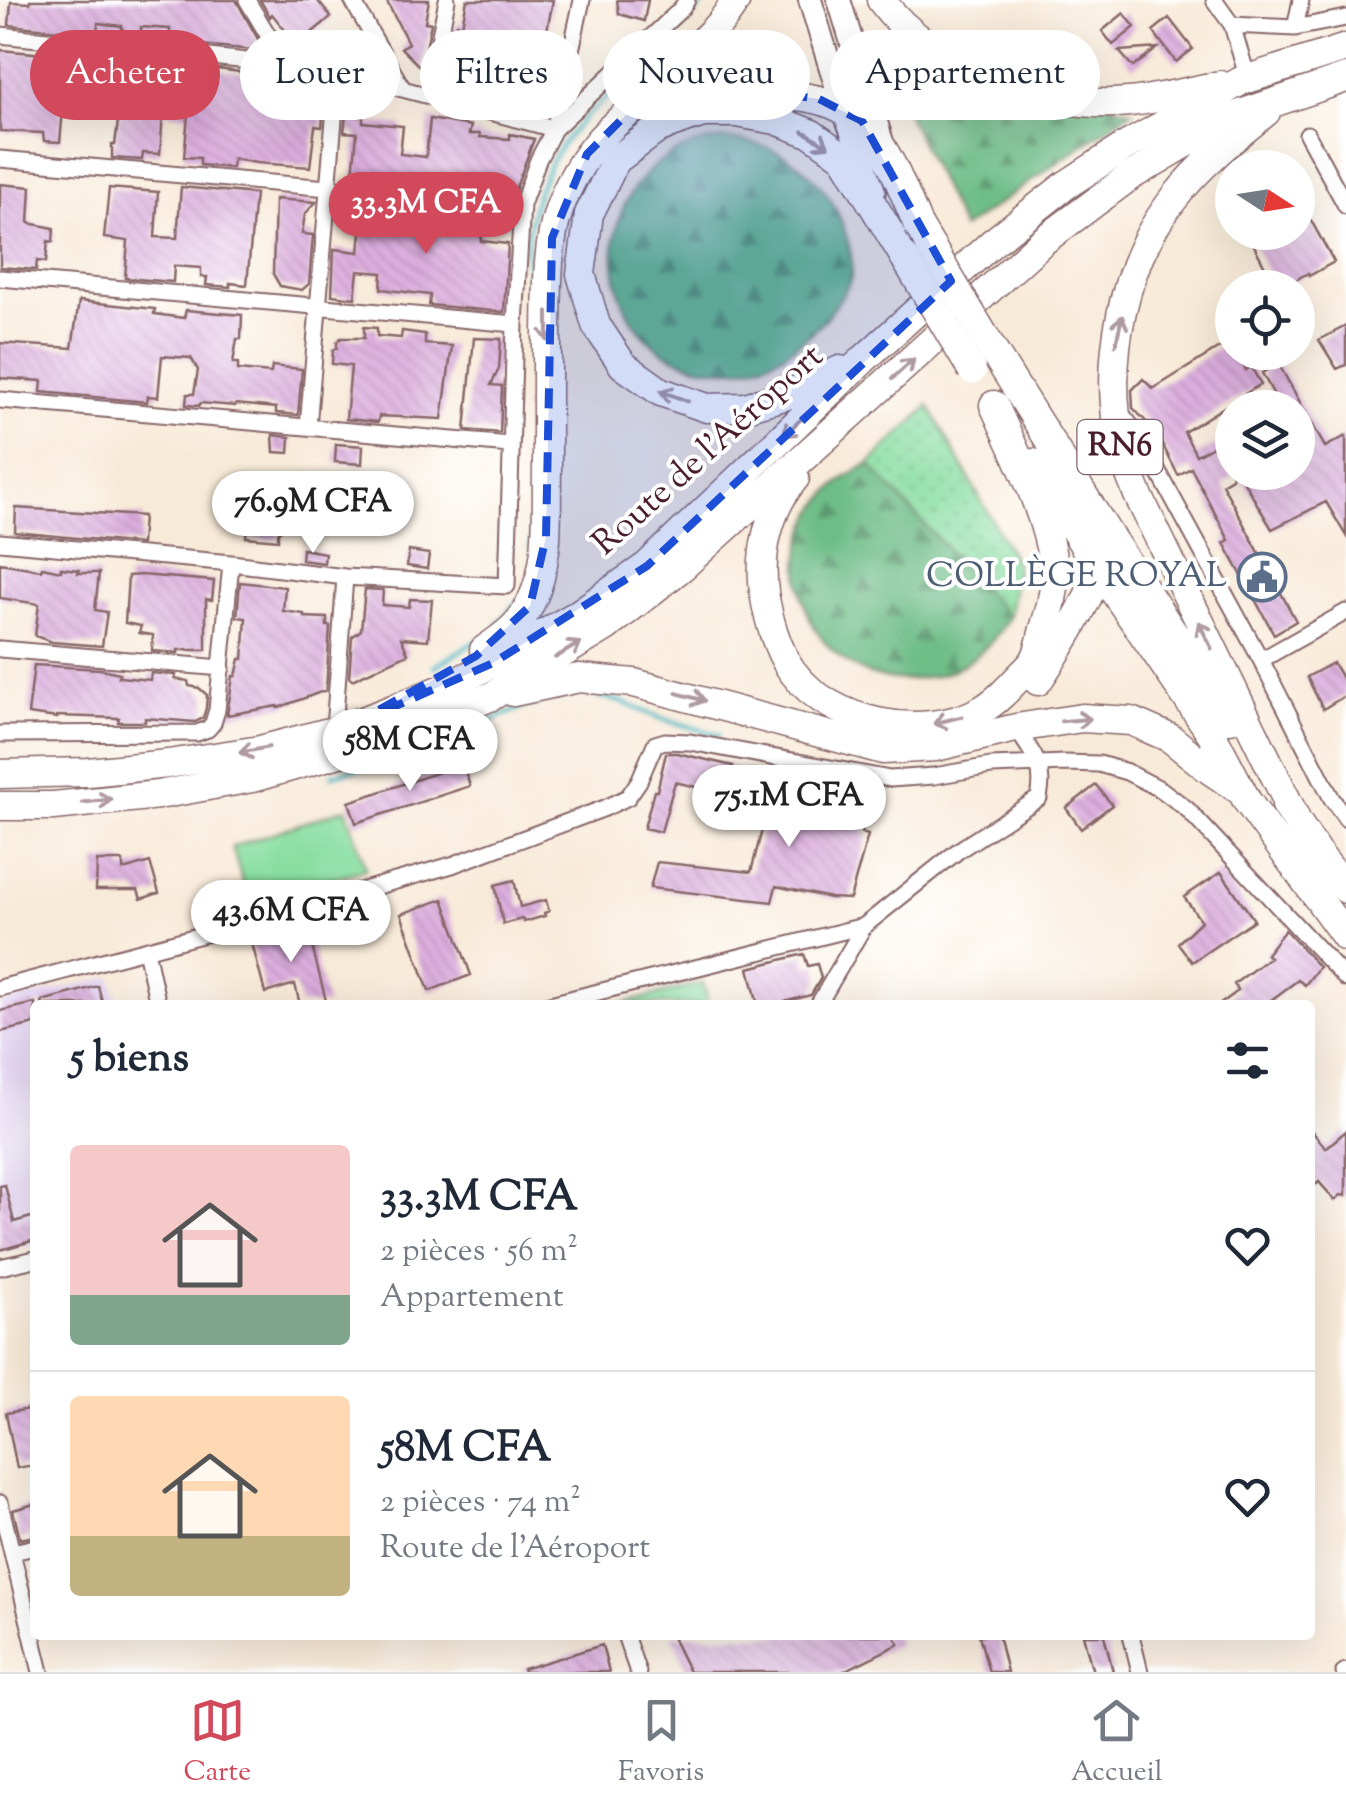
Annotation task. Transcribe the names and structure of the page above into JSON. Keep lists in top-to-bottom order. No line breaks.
{"streets":{"highway":["RN6","Route de l'Aéroport"]},"crossings":[["RN6","Route de l'Aéroport"]],"places":{"public building":["COLLÈGE ROYAL"]},"north":"right","page":{"chip":["Acheter","Louer","Filtres","Nouveau","Appartement"],"price":["33.3M CFA","76.9M CFA","58M CFA","75.1M CFA","43.6M CFA"],"heading":"5 biens","list":[{"name":"33.3M CFA","note":"2 pièces · 56 m² · Appartement"},{"name":"58M CFA","note":"2 pièces · 74 m² · Route de l'Aéroport"}],"tabs":["Carte","Favoris","Accueil"]}}
